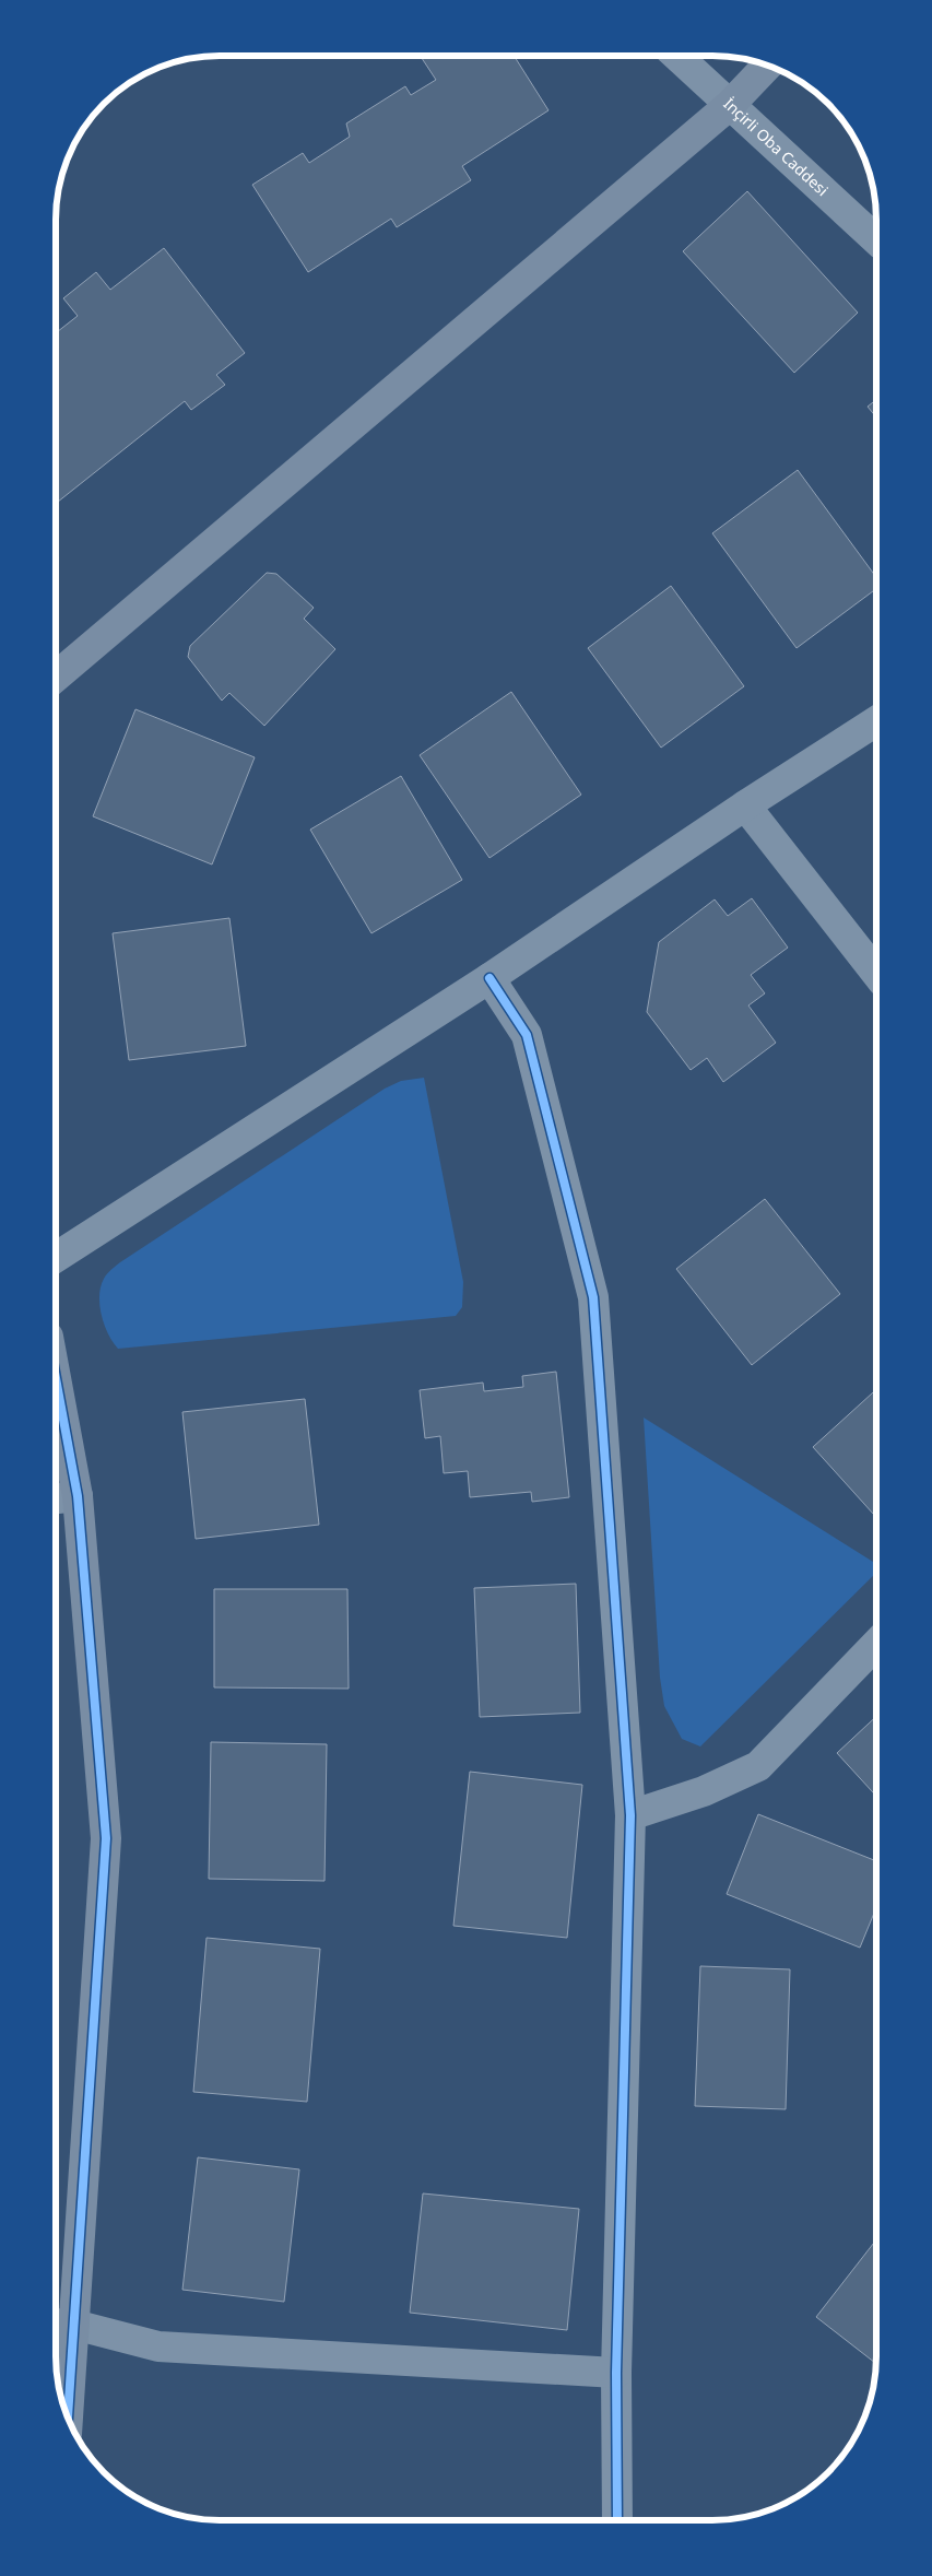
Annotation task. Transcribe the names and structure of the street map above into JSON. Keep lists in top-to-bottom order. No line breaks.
{"streets":{"street":["İnçirli Oba Caddesi"]}}
